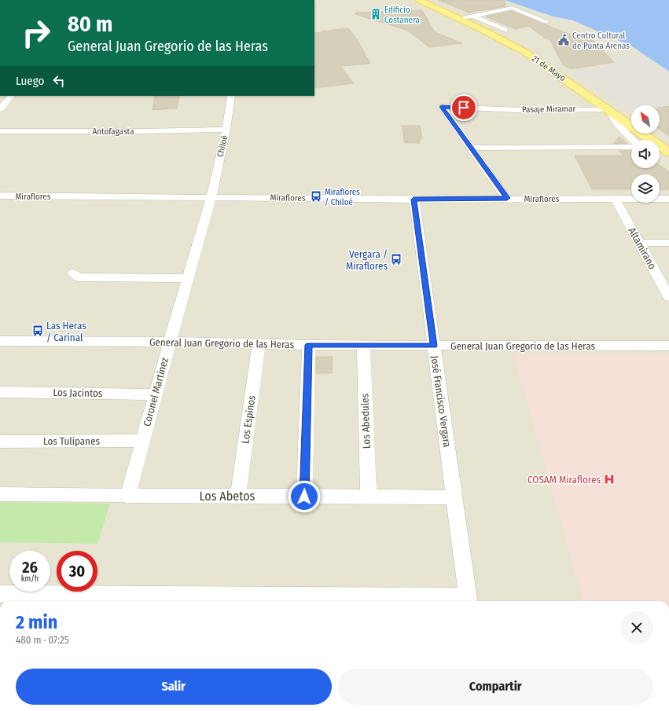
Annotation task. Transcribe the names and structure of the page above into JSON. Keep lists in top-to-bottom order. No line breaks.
{"streets":{"main road":["21 de Mayo"],"street":["Pasaje Miramar","Antofagasta","Chiloé","Miraflores","Altamirano","General Juan Gregorio de las Heras","Coronel Martínez","Los Jacintos","José Francisco Vergara","Los Espinos","Los Abedules","Los Tulipanes","Los Abetos"]},"crossings":[["21 de Mayo","Pasaje Miramar"],["Antofagasta","Chiloé"],["Chiloé","Miraflores"],["Chiloé","Coronel Martínez"],["Miraflores","Altamirano"],["Miraflores","Coronel Martínez"],["Miraflores","José Francisco Vergara"],["General Juan Gregorio de las Heras","Coronel Martínez"],["General Juan Gregorio de las Heras","José Francisco Vergara"],["General Juan Gregorio de las Heras","Los Espinos"],["General Juan Gregorio de las Heras","Los Abedules"],["Coronel Martínez","Los Jacintos"],["Coronel Martínez","Los Tulipanes"],["Coronel Martínez","Los Abetos"],["José Francisco Vergara","Los Abetos"],["Los Espinos","Los Abetos"],["Los Abedules","Los Abetos"]],"places":{"building":["Edificio Costanera"],"public building":["Centro Cultural de Punta Arenas"],"bus stop":["Miraflores / Chiloé","Vergara / Miraflores","Las Heras / Carinal"],"hospital":["COSAM Miraflores"]},"north":"top left","page":{"turn":["80 m","General Juan Gregorio de las Heras"],"then":"Luego","speed":"26 km/h","limit":"30","heading":["2 min","480 m · 07:25"],"buttons":["Salir","Compartir"]}}
